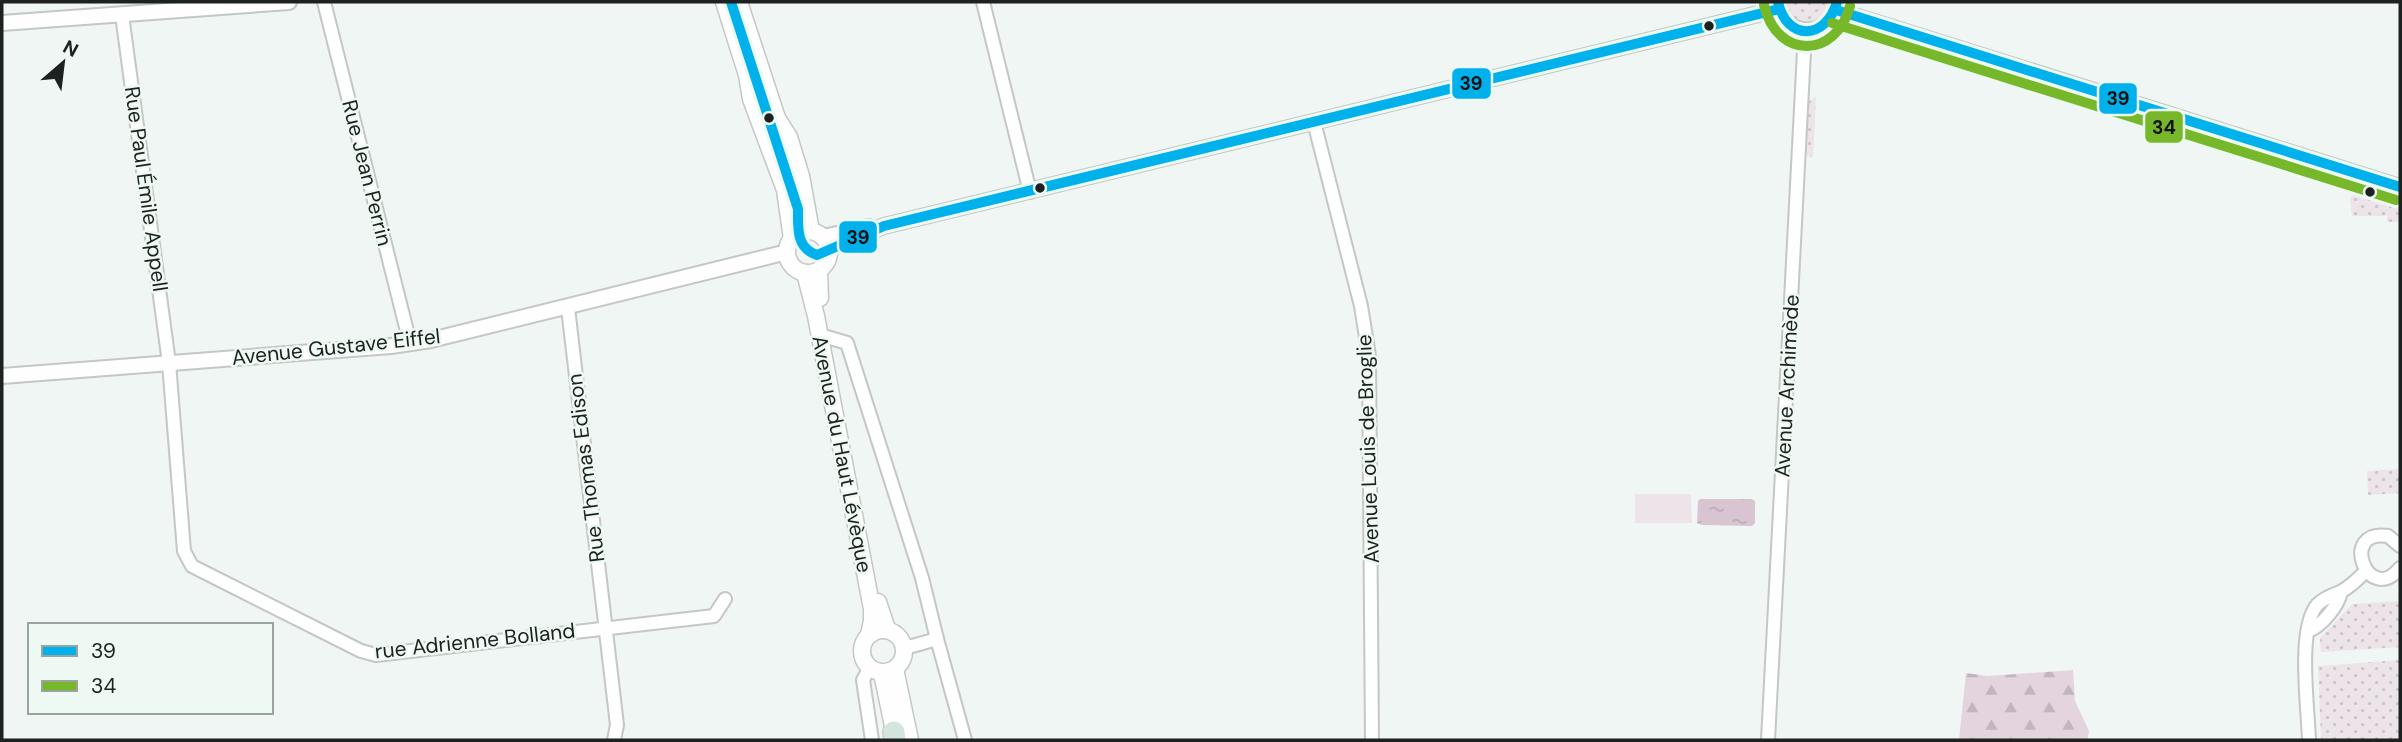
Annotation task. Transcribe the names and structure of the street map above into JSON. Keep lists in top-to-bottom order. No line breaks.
{"streets":{"main road":["Avenue du Haut Lévèque"],"street":["Rue Jean Perrin","Rue Paul Émile Appell","Avenue Gustave Eiffel","Avenue Archimède","Avenue Louis de Broglie","Rue Thomas Edison","rue Adrienne Bolland"]},"crossings":[["Rue Jean Perrin","Avenue Gustave Eiffel"],["Rue Paul Émile Appell","Avenue Gustave Eiffel"],["Rue Paul Émile Appell","rue Adrienne Bolland"],["Avenue Gustave Eiffel","Avenue du Haut Lévèque"],["Avenue Gustave Eiffel","Rue Thomas Edison"],["Avenue Gustave Eiffel","rue Adrienne Bolland"],["Rue Thomas Edison","rue Adrienne Bolland"]],"lines":["transit line 39","transit line 34"],"legend":["39","34"],"north":"top right"}
